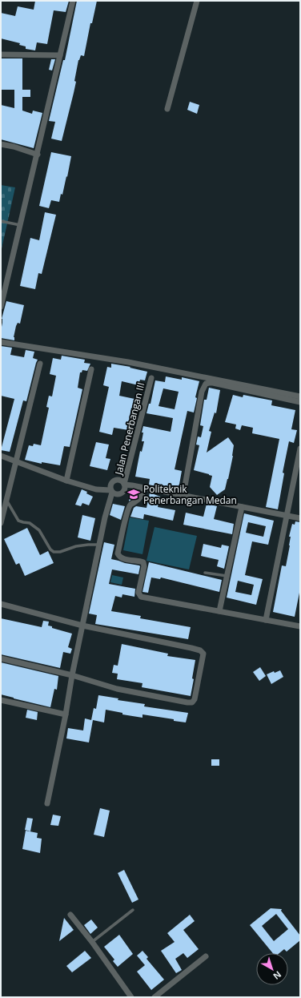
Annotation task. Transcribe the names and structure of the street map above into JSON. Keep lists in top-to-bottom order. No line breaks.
{"streets":{"street":["Jalan Penerbangan III"]},"places":{"school or university":["Politeknik Penerbangan Medan"]},"north":"bottom right"}
